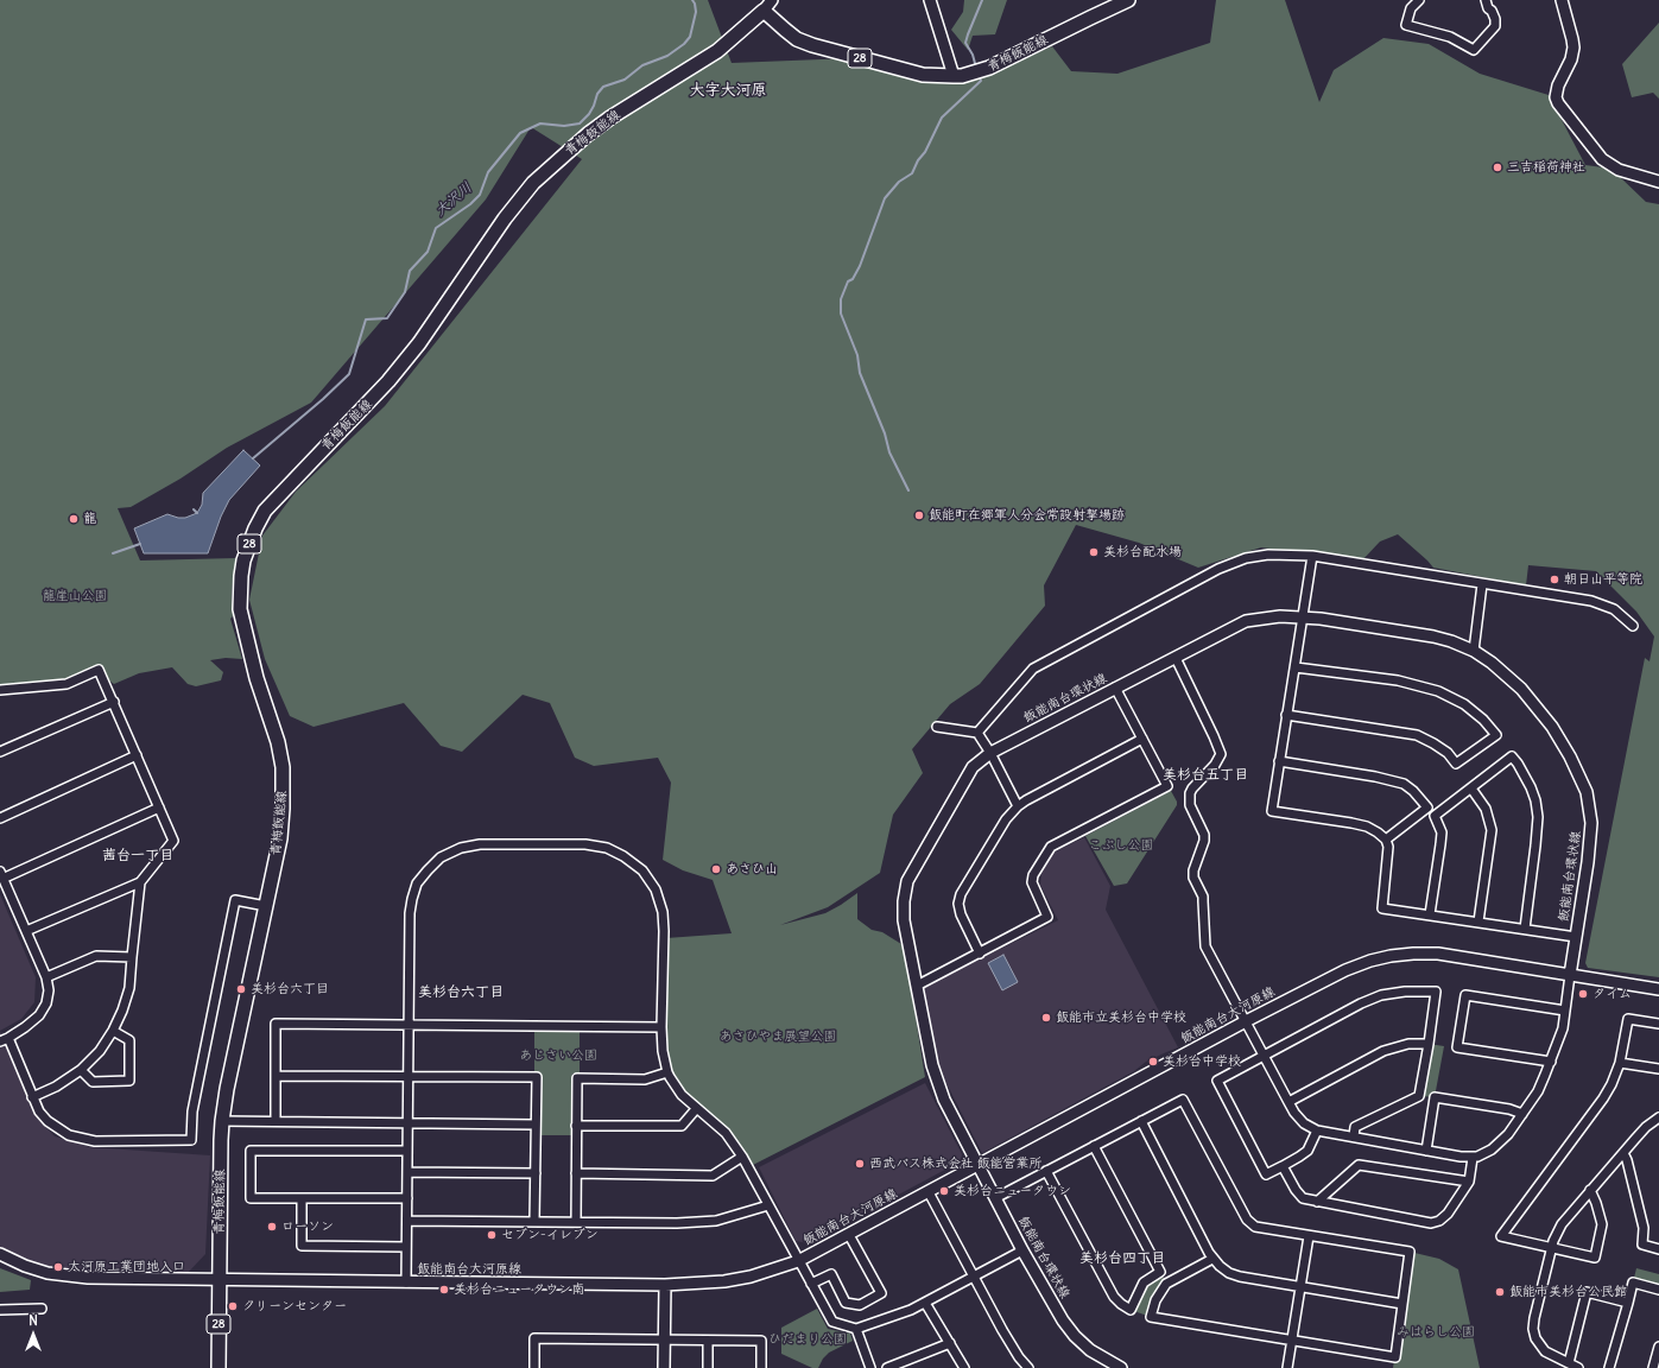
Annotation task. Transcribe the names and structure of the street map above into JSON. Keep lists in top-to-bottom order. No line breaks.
{"streets":{"main road":["青梅飯能線","28"],"street":["飯能南台環状線","飯能南台大河原線"]},"crossings":[["青梅飯能線","飯能南台大河原線"],["飯能南台環状線","飯能南台大河原線"]],"districts":["大字大河原","美杉台五丁目","茜台一丁目","美杉台六丁目","美杉台四丁目"],"water":["大沢川"],"parks":["龍崖山公園","こぶし公園","あさひやま展望公園","あじさい公園","みはらし公園","ひだまり公園"],"places":["三吉稲荷神社","飯能町在郷軍人分会常設射撃場跡","龍","美杉台配水場","朝日山平等院","あさひ山","美杉台六丁目","タイム","飯能市立美杉台中学校","美杉台中学校","西武バス株式会社 飯能営業所","美杉台ニュータウン","ローソン","セブン-イレブン","大河原工業団地入口","美杉台ニュータウン南","飯能市美杉台公民館","クリーンセンター"],"north":"top"}
